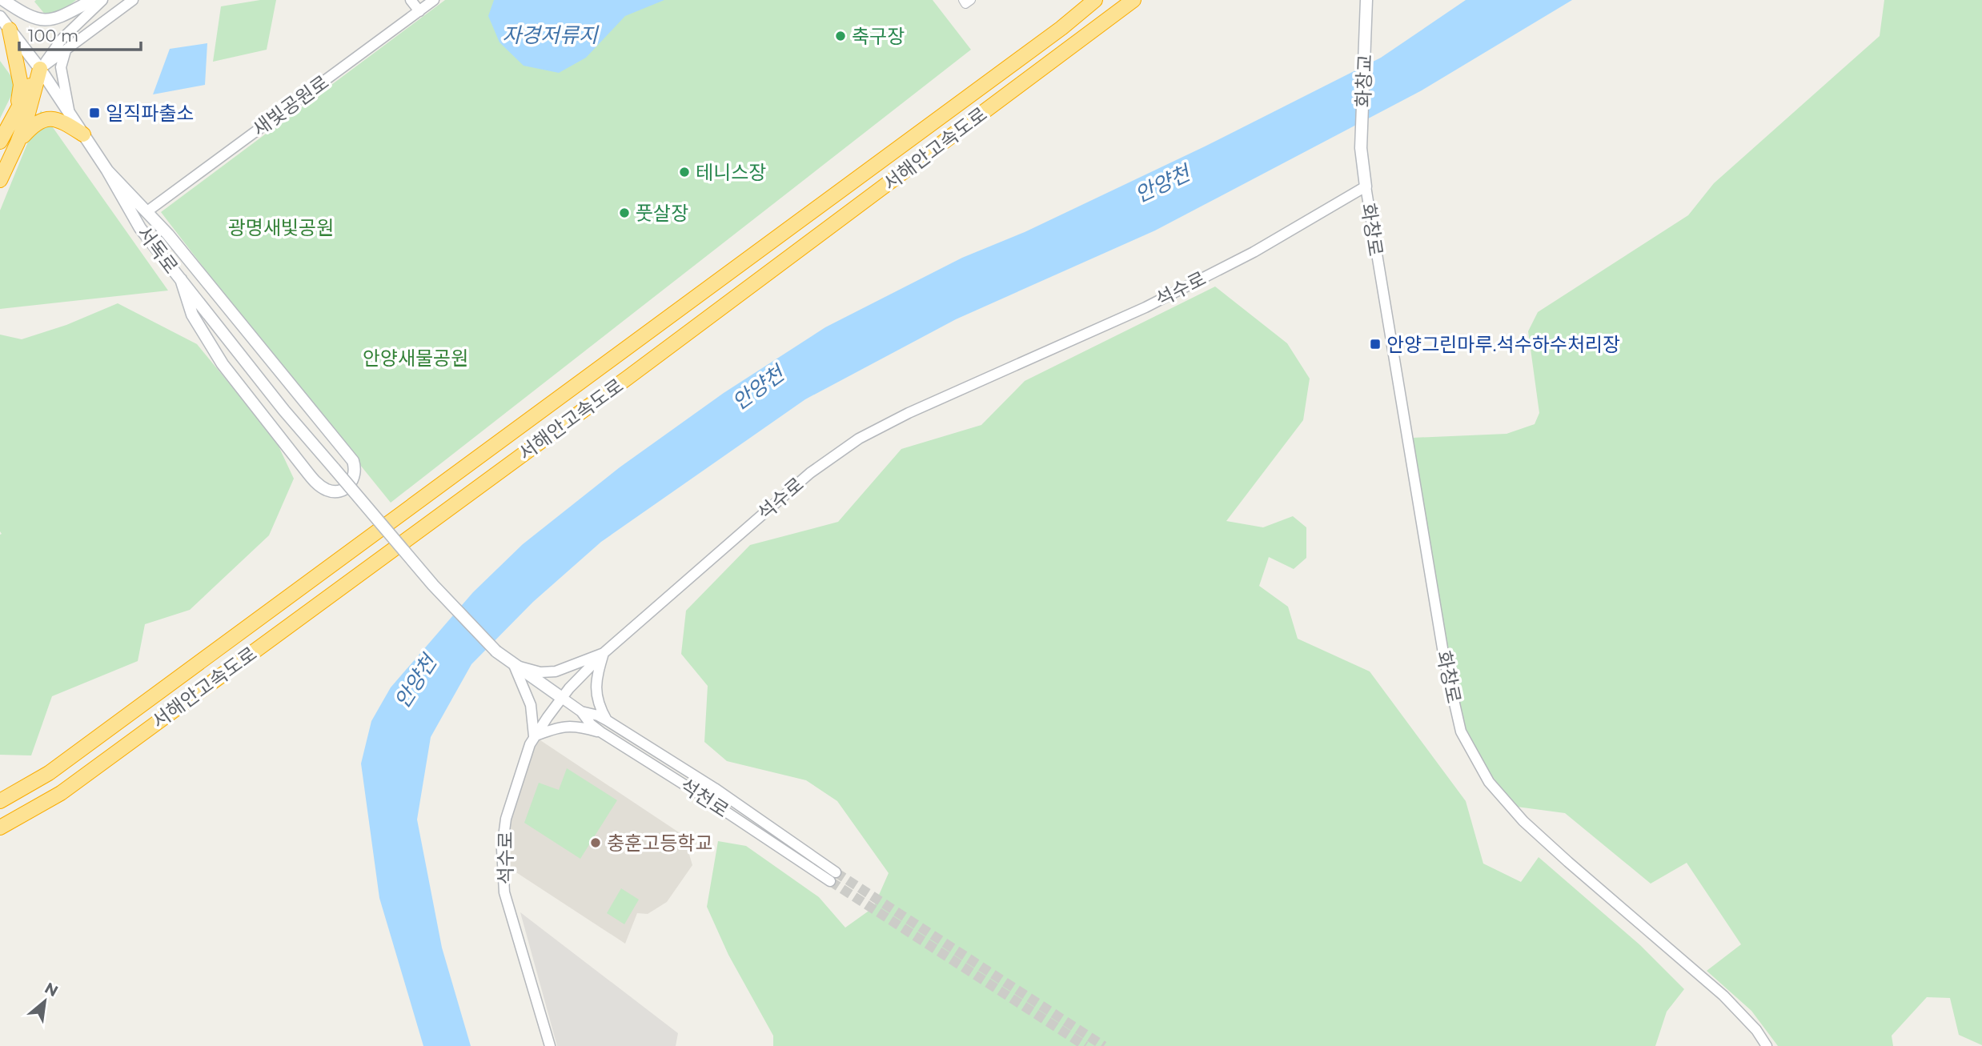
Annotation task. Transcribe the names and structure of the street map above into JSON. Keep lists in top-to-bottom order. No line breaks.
{"streets":{"highway":["서해안고속도로"],"main road":["화창교","서독로","석천로"],"street":["새빛공원로","화창로","석수로"]},"crossings":[["화창교","화창로"],["화창교","석수로"],["화창로","석수로"],["서독로","석천로"],["석수로","석천로"]],"water":["자경저류지","안양천"],"parks":["광명새빛공원","안양새물공원"],"places":{"other":["축구장","테니스장","풋살장","충훈고등학교"],"transit":["일직파출소","안양그린마루.석수하수처리장"]},"scale_bar":"100 m","north":"top right"}
